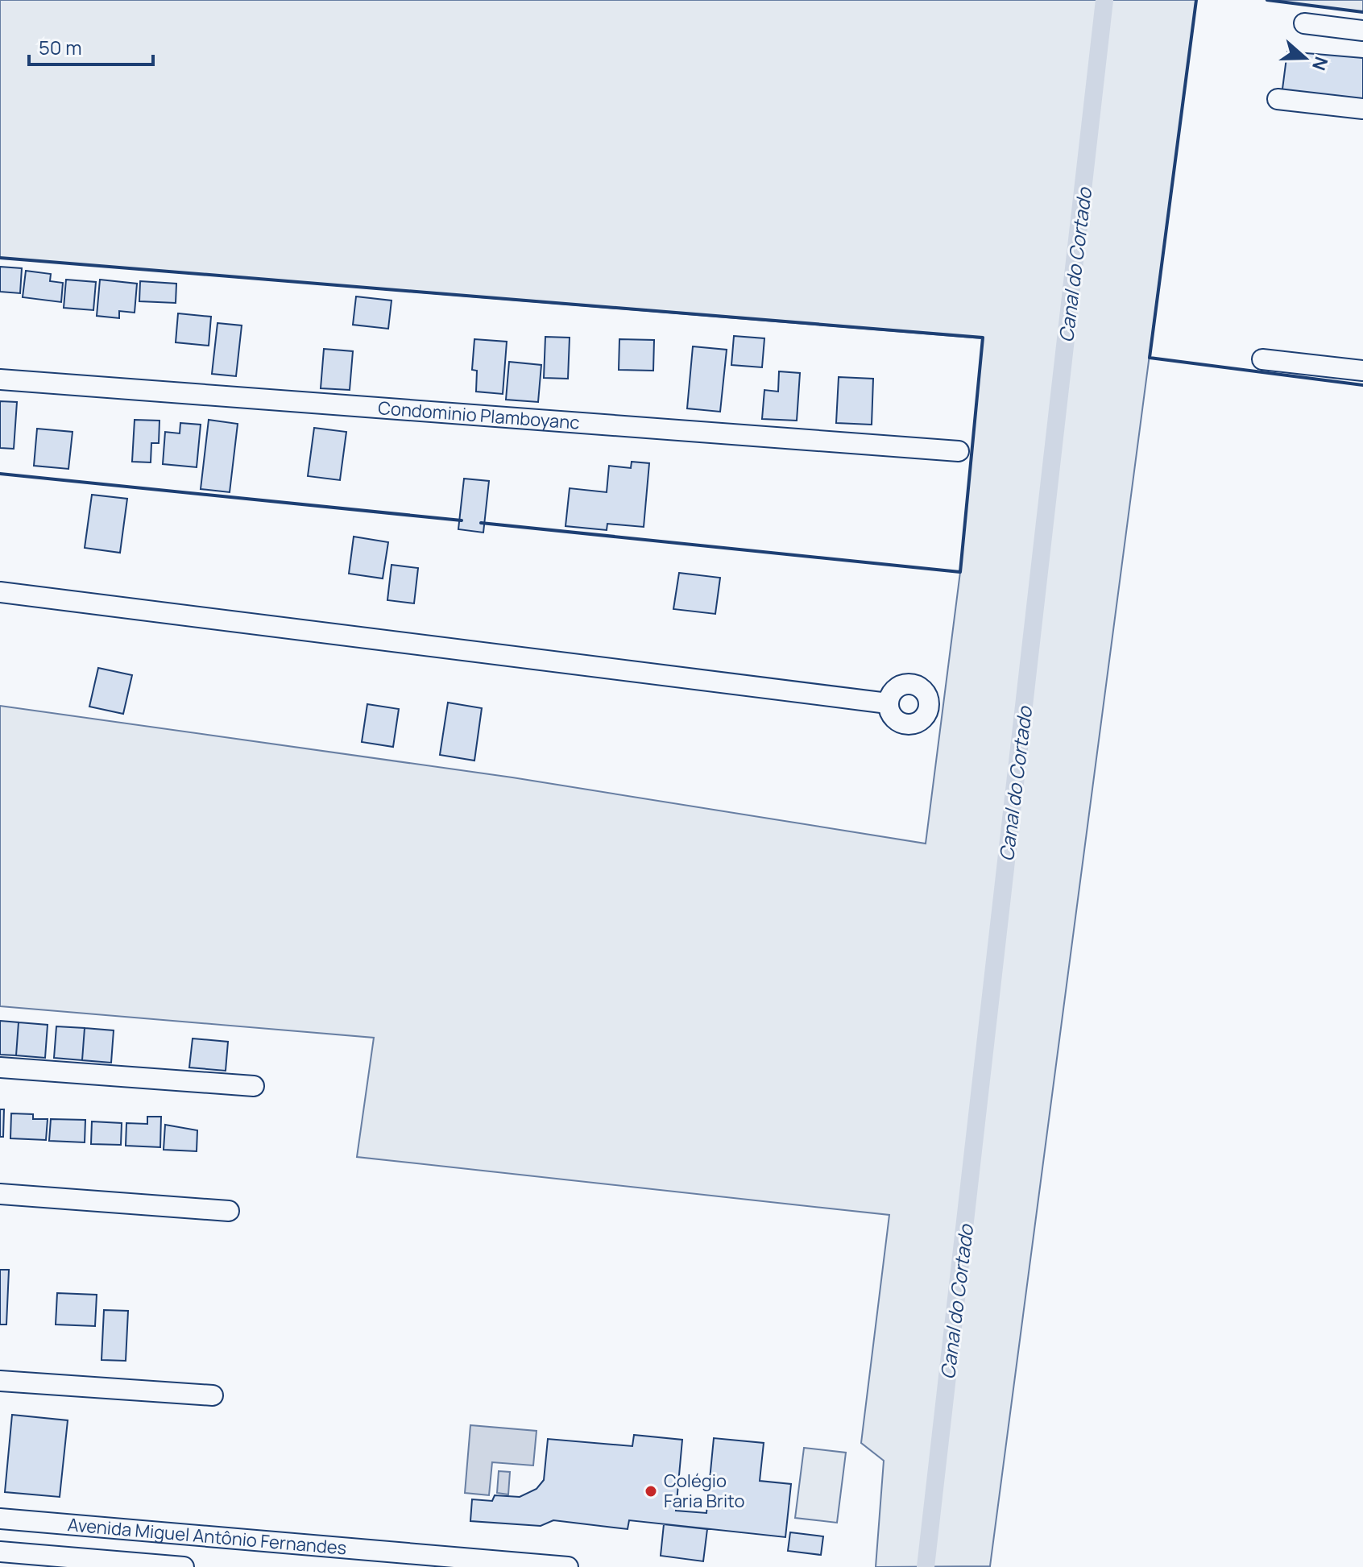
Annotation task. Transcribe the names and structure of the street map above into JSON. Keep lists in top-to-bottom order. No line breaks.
{"streets":{"street":["Condominio Plamboyanc","Avenida Miguel Antônio Fernandes"]},"water":["Canal do Cortado"],"places":["Colégio Faria Brito"],"scale_bar":"50 m","north":"right"}
